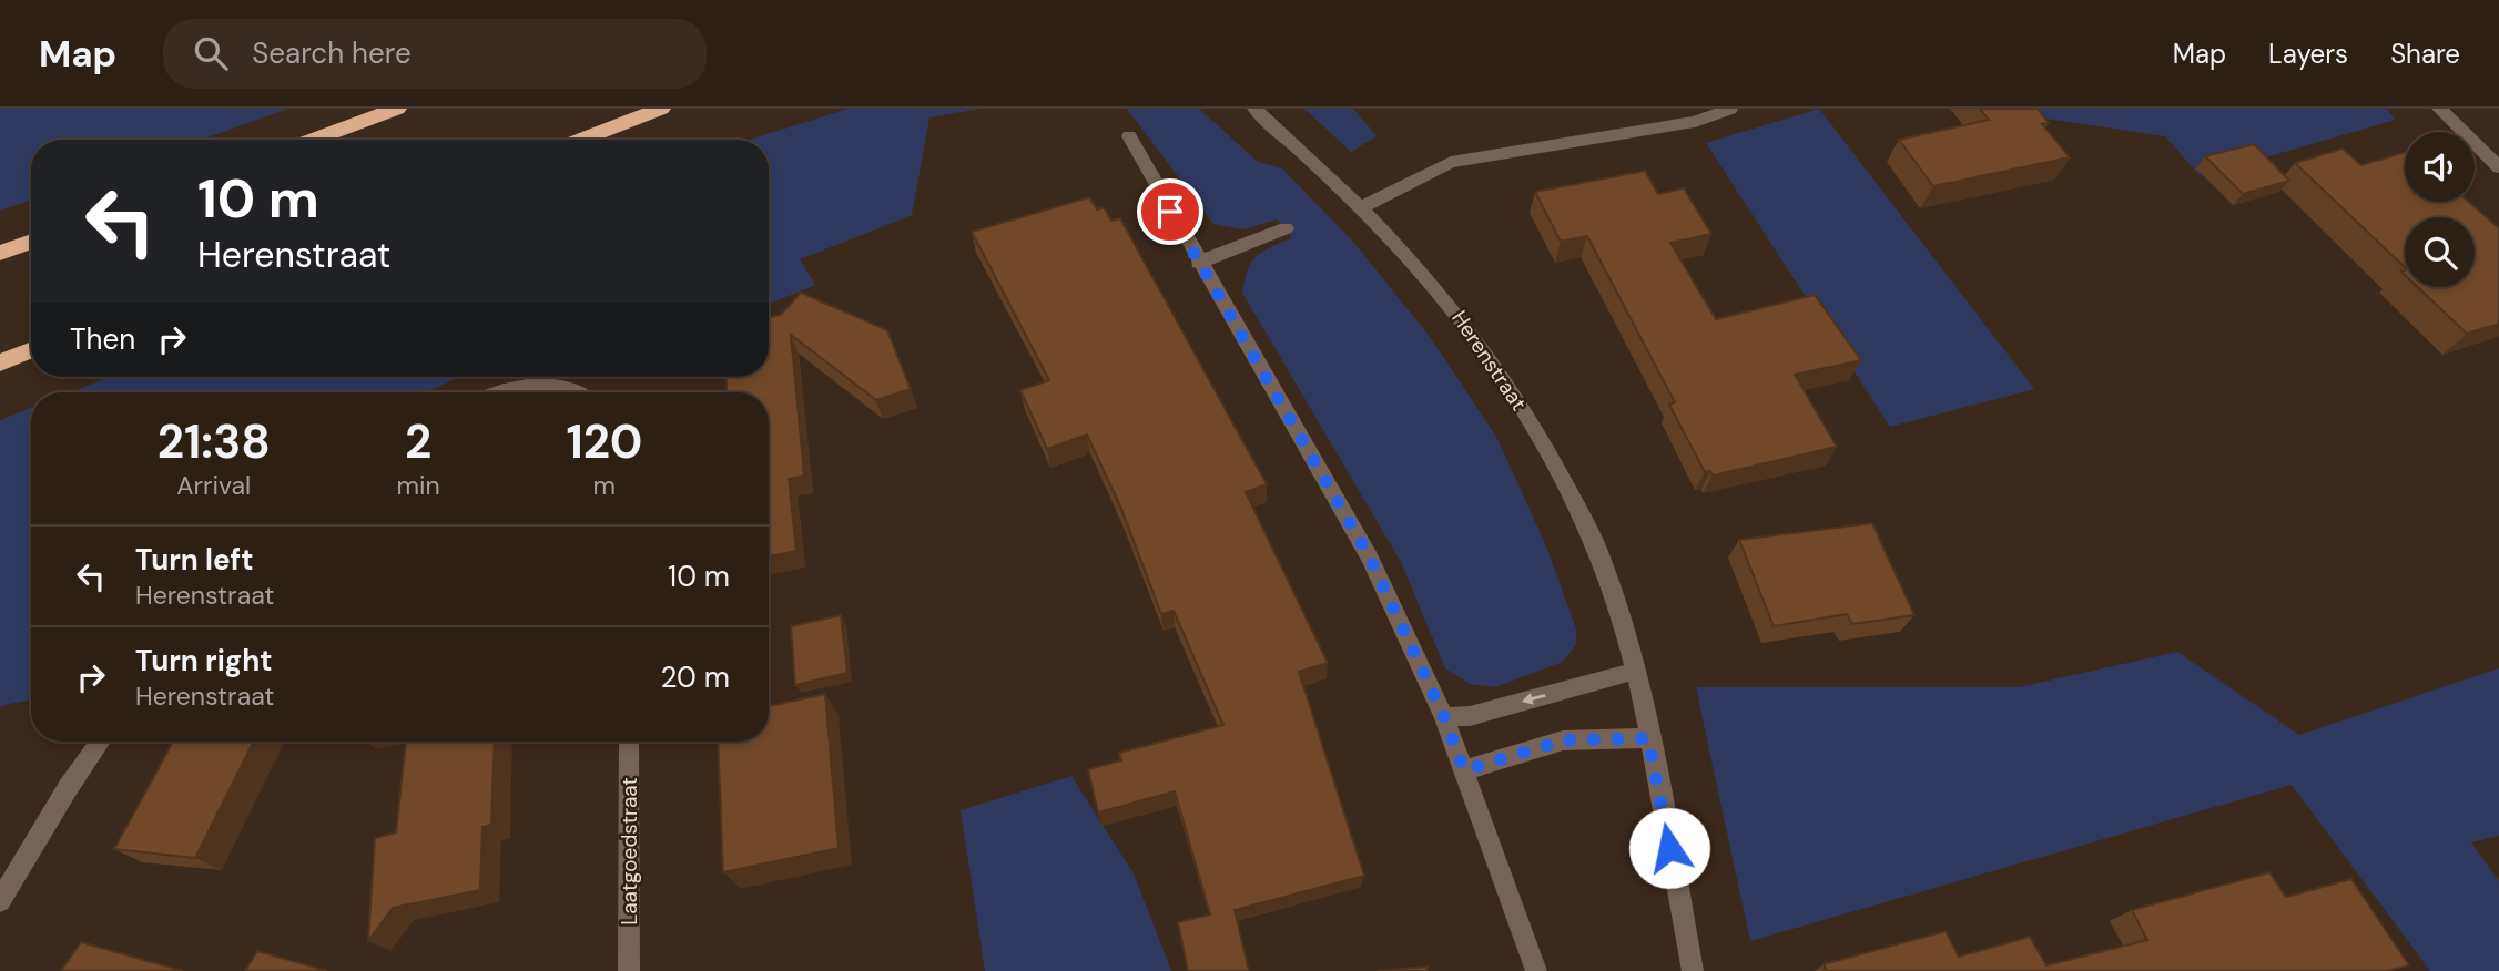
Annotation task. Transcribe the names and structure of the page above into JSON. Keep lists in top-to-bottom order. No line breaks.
{"streets":{"street":["Herenstraat","Laatgoedstraat"]},"page":{"header":"Map","search":"Search here","nav":["Map","Layers","Share"],"turn":["10 m","Herenstraat"],"then":"Then","eta":["21:38","Arrival","2","min","120","m"],"list":[{"name":"Turn left","note":"Herenstraat","value":"10 m"},{"name":"Turn right","note":"Herenstraat","value":"20 m"}]}}
